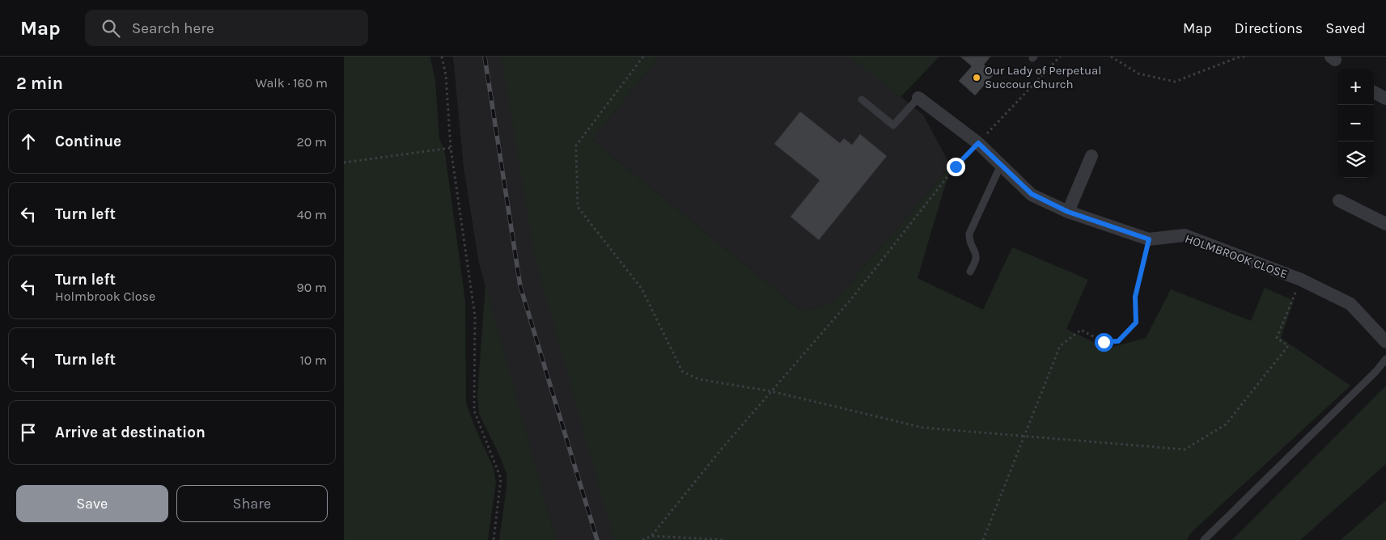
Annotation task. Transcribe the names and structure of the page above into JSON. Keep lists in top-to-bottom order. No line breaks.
{"streets":{"street":["HOLMBROOK CLOSE"]},"places":["Our Lady of Perpetual Succour Church"],"page":{"header":"Map","search":"Search here","nav":["Map","Directions","Saved"],"heading":["2 min","Walk · 160 m"],"map_buttons":["+","−"],"list":[["Continue","20 m"],["Turn left","40 m"],["Turn left","Holmbrook Close","90 m"],["Turn left","10 m"],"Arrive at destination"],"buttons":["Save","Share"]}}
